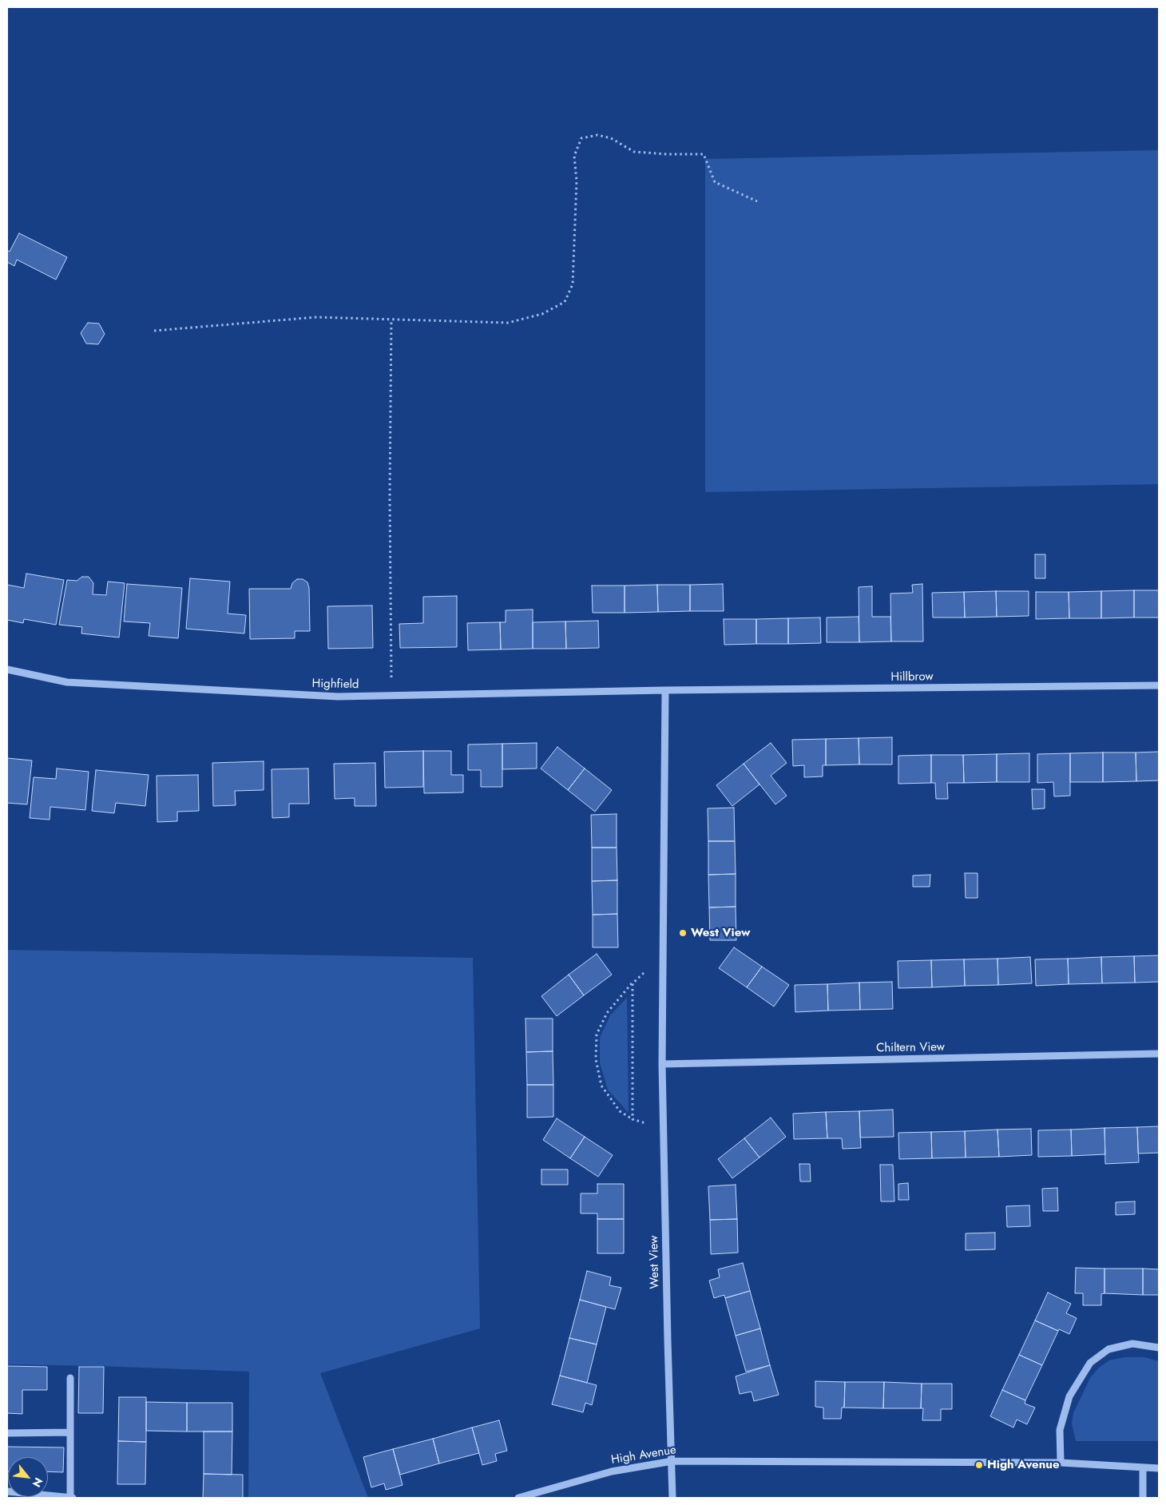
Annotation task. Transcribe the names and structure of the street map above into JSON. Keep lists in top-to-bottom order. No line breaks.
{"streets":{"street":["Hillbrow","Highfield","Chiltern View","West View","High Avenue"]},"crossings":[["Hillbrow","Highfield"],["Hillbrow","West View"],["Highfield","West View"],["Chiltern View","West View"],["West View","High Avenue"]],"places":["West View","High Avenue"],"north":"bottom right"}
